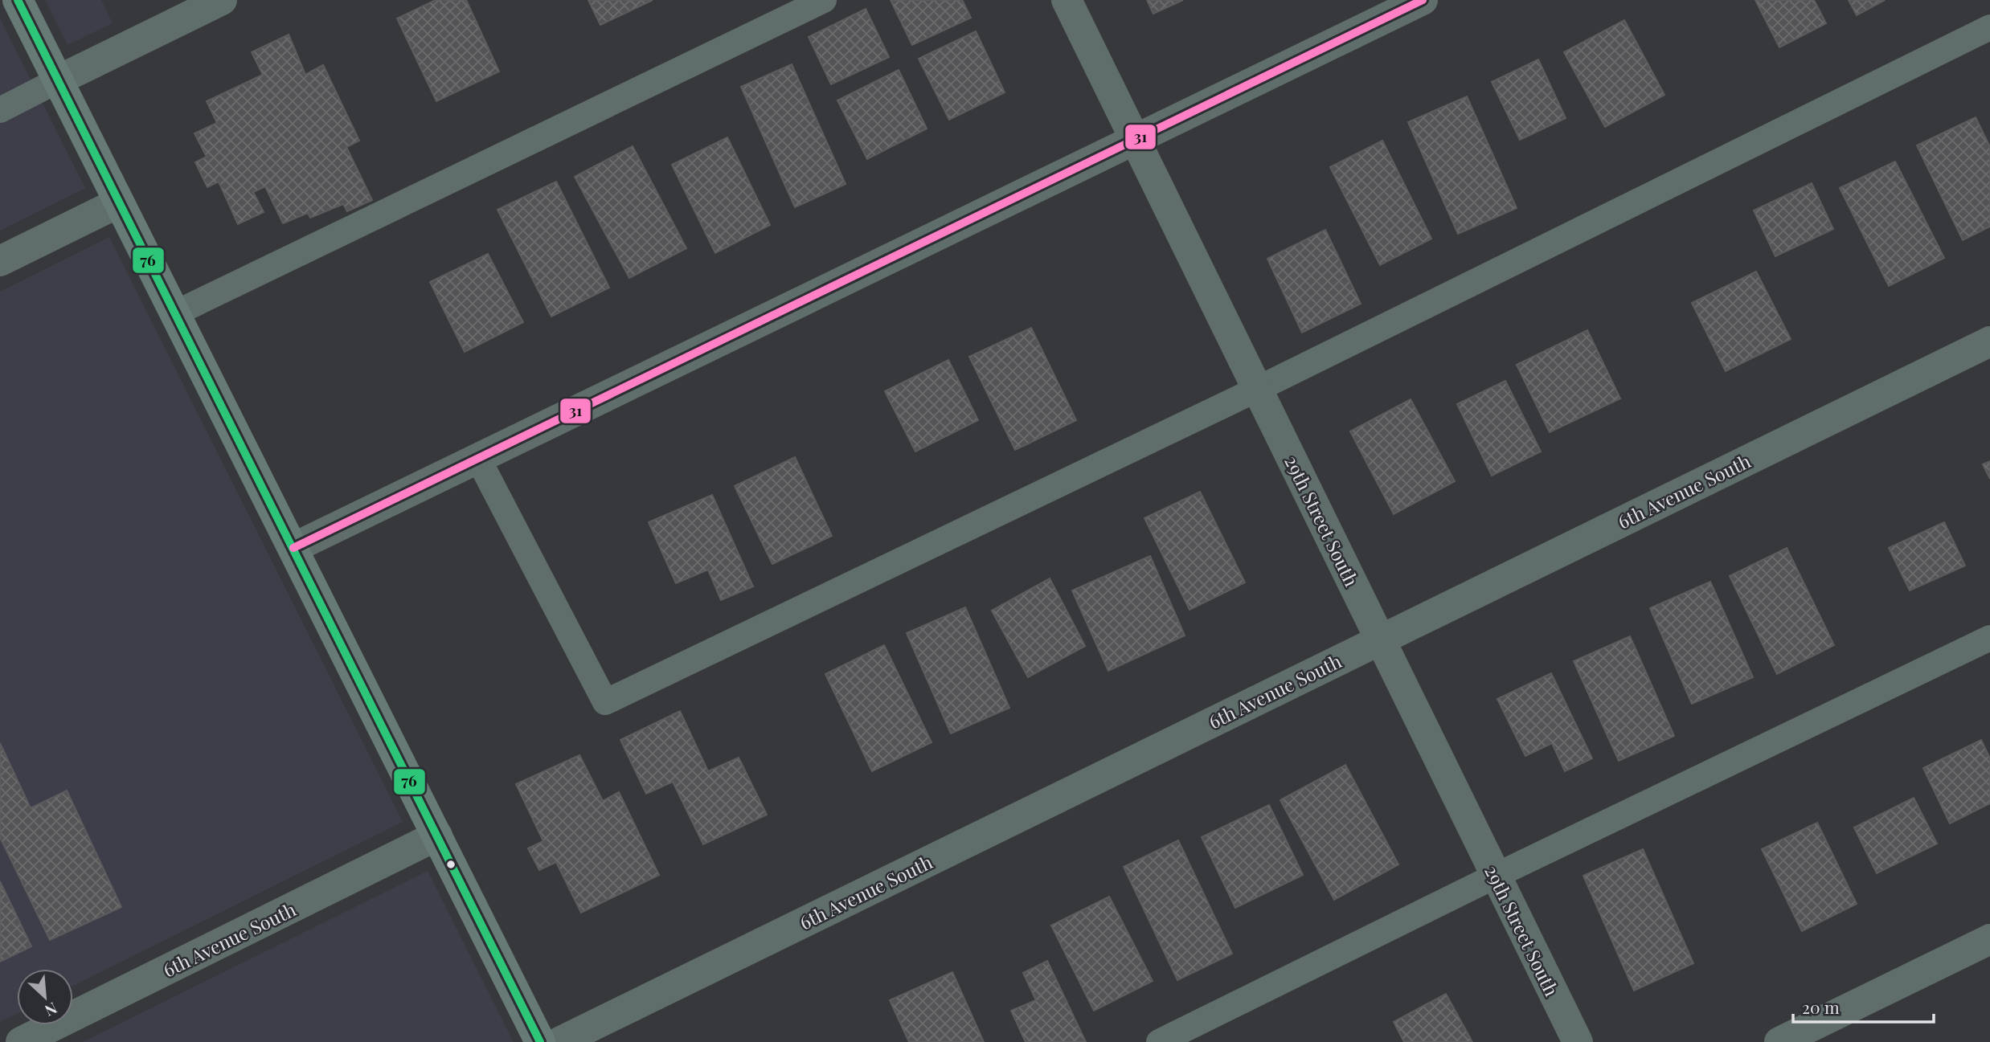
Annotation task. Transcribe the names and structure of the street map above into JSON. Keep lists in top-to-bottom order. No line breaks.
{"streets":{"street":["6th Avenue South","29th Street South"]},"crossings":[["6th Avenue South","29th Street South"]],"lines":["transit line 76","transit line 31"],"scale_bar":"20 m","north":"bottom right"}
